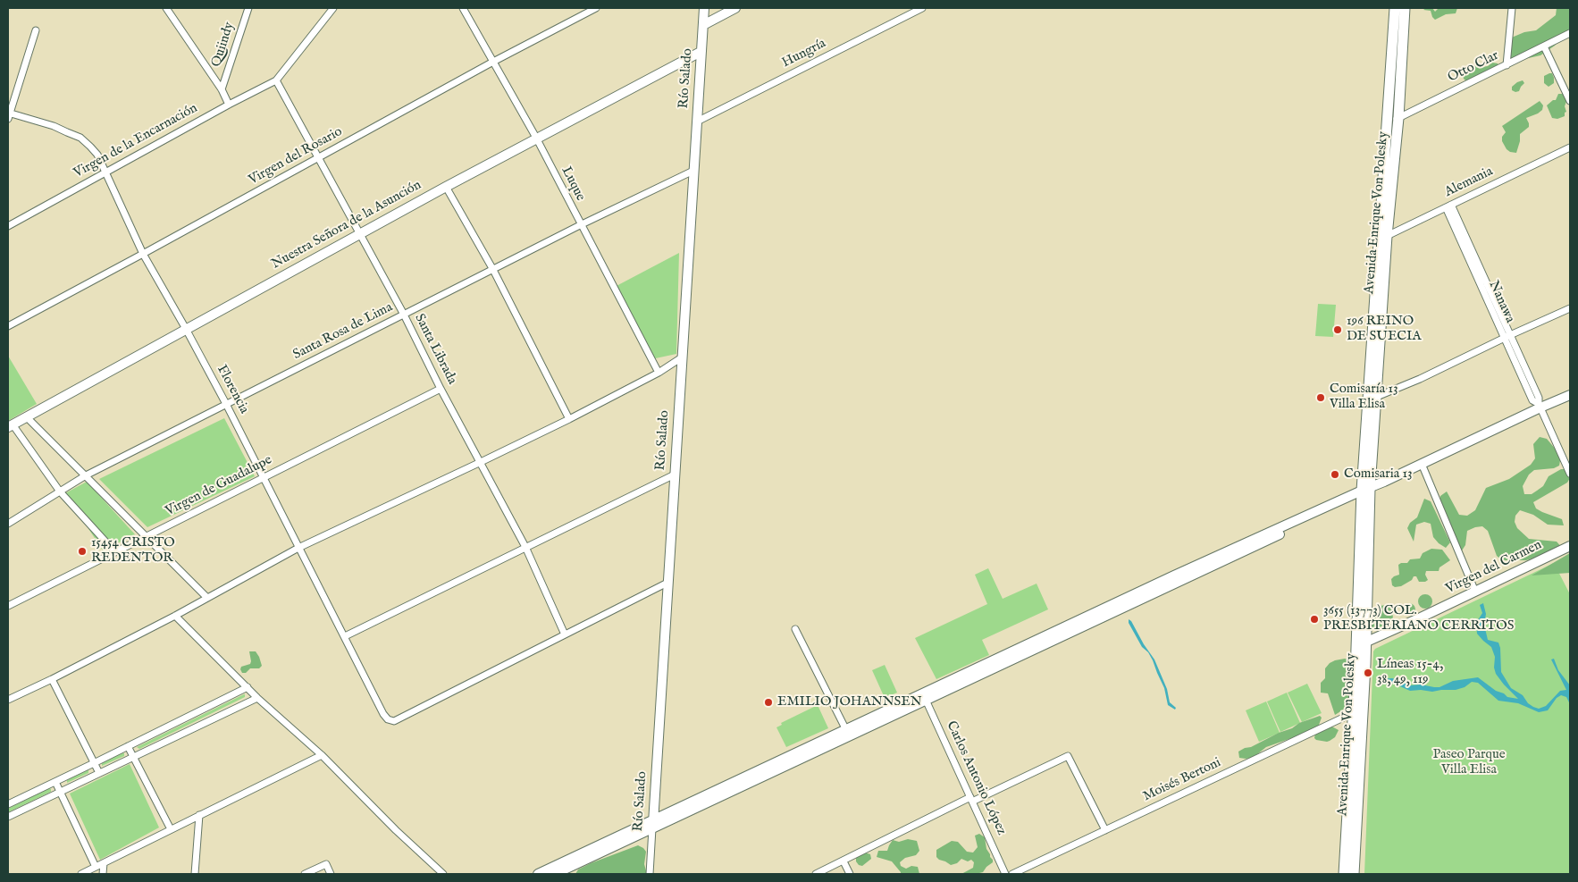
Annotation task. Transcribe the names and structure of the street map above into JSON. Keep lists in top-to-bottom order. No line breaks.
{"streets":{"main road":["Avenida Enrique Von Polesky"],"street":["Quiindy","Hungría","Otto Clar","Río Salado","Virgen de la Encarnación","Virgen del Rosario","Alemania","Luque","Nuestra Señora de la Asunción","Nanawa","Santa Rosa de Lima","Santa Librada","Florencia","Virgen de Guadalupe","Virgen del Carmen","Carlos Antonio López","Moisés Bertoni"]},"crossings":[["Hungría","Río Salado"],["Otto Clar","Avenida Enrique Von Polesky"],["Río Salado","Nuestra Señora de la Asunción"],["Río Salado","Santa Rosa de Lima"],["Virgen de la Encarnación","Santa Librada"],["Virgen de la Encarnación","Florencia"],["Virgen del Rosario","Luque"],["Virgen del Rosario","Santa Librada"],["Virgen del Rosario","Florencia"],["Alemania","Avenida Enrique Von Polesky"],["Alemania","Nanawa"],["Luque","Nuestra Señora de la Asunción"],["Luque","Santa Rosa de Lima"],["Avenida Enrique Von Polesky","Virgen del Carmen"],["Avenida Enrique Von Polesky","Moisés Bertoni"],["Nuestra Señora de la Asunción","Santa Librada"],["Nuestra Señora de la Asunción","Florencia"],["Santa Rosa de Lima","Santa Librada"],["Santa Rosa de Lima","Florencia"],["Santa Librada","Florencia"],["Santa Librada","Virgen de Guadalupe"],["Florencia","Virgen de Guadalupe"]],"parks":["Paseo Parque Villa Elisa"],"places":["196 REINO DE SUECIA","Comisaría 13 Villa Elisa","Comisaria 13","15454 CRISTO REDENTOR","3655 (13773) COL. PRESBITERIANO CERRITOS","Líneas 15-4, 38, 49, 119","EMILIO JOHANNSEN"]}
